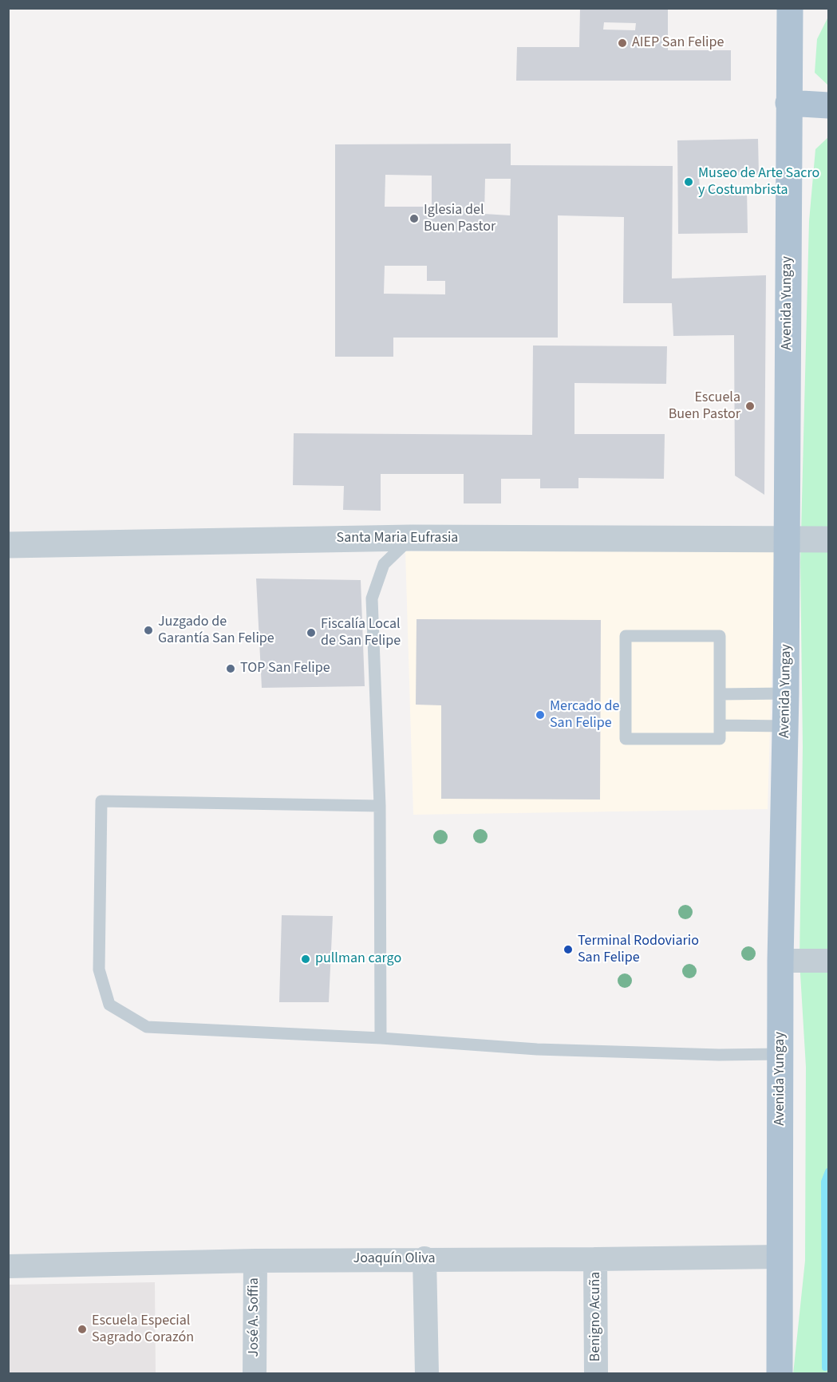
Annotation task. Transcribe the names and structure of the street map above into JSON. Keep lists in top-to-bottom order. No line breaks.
{"streets":{"main road":["Avenida Yungay"],"street":["Santa Maria Eufrasia","Joaquín Oliva","Benigno Acuña","José A. Soffia"]},"crossings":[["Avenida Yungay","Santa Maria Eufrasia"],["Avenida Yungay","Joaquín Oliva"],["Joaquín Oliva","Benigno Acuña"],["Joaquín Oliva","José A. Soffia"]],"places":["AIEP San Felipe","Museo de Arte Sacro y Costumbrista","Iglesia del Buen Pastor","Escuela Buen Pastor","Juzgado de Garantía San Felipe","Fiscalía Local de San Felipe","TOP San Felipe","Mercado de San Felipe","Terminal Rodoviario San Felipe","pullman cargo","Escuela Especial Sagrado Corazón"]}
